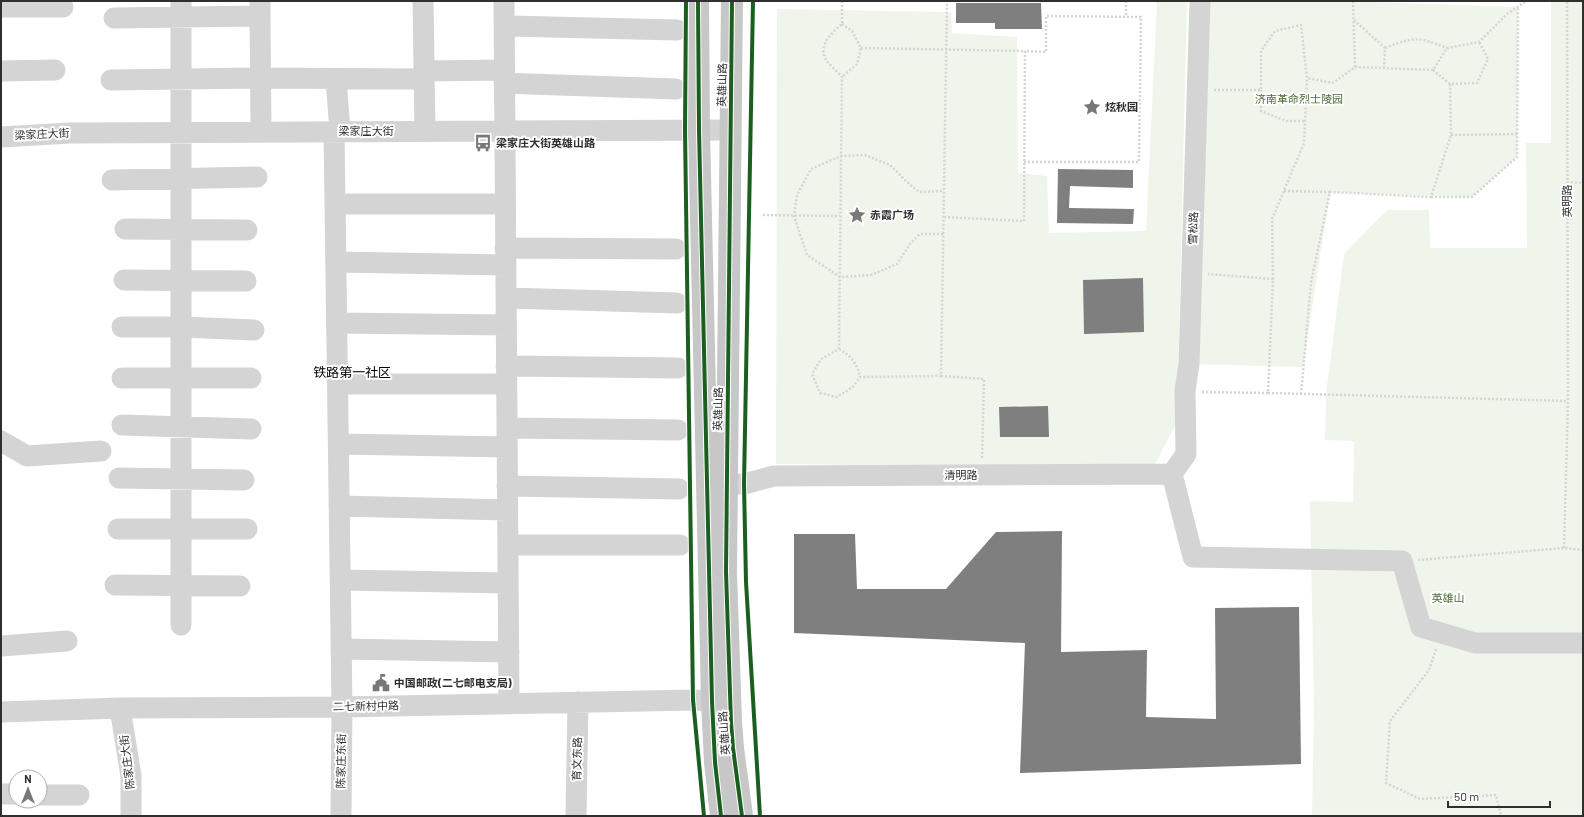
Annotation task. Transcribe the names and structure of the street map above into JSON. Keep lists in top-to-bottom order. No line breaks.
{"streets":{"main road":["英雄山路"],"street":["梁家庄大街","雪松路","清明路","二七新村中路","育文东路","陈家庄东街","陈家庄大街"],"path":["英明路"]},"crossings":[["英雄山路","梁家庄大街"],["英雄山路","清明路"],["英雄山路","二七新村中路"],["梁家庄大街","陈家庄东街"],["雪松路","清明路"],["二七新村中路","育文东路"],["二七新村中路","陈家庄东街"],["二七新村中路","陈家庄大街"]],"districts":["铁路第一社区"],"parks":["济南革命烈士陵园","英雄山"],"places":{"place":["炫秋园","赤霞广场"],"bus stop":["梁家庄大街英雄山路"],"public building":["中国邮政(二七邮电支局)"]},"scale_bar":"50 m","north":"top"}
